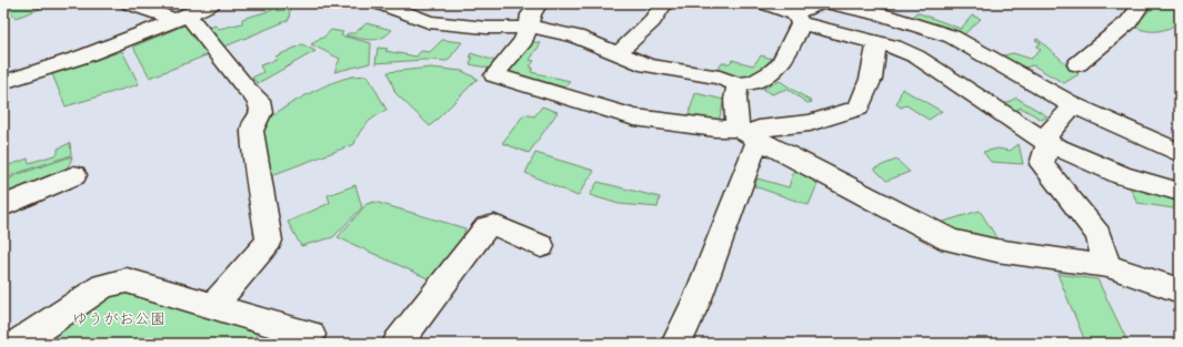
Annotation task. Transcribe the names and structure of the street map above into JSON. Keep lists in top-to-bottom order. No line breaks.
{"parks":["ゆうがお公園"]}
